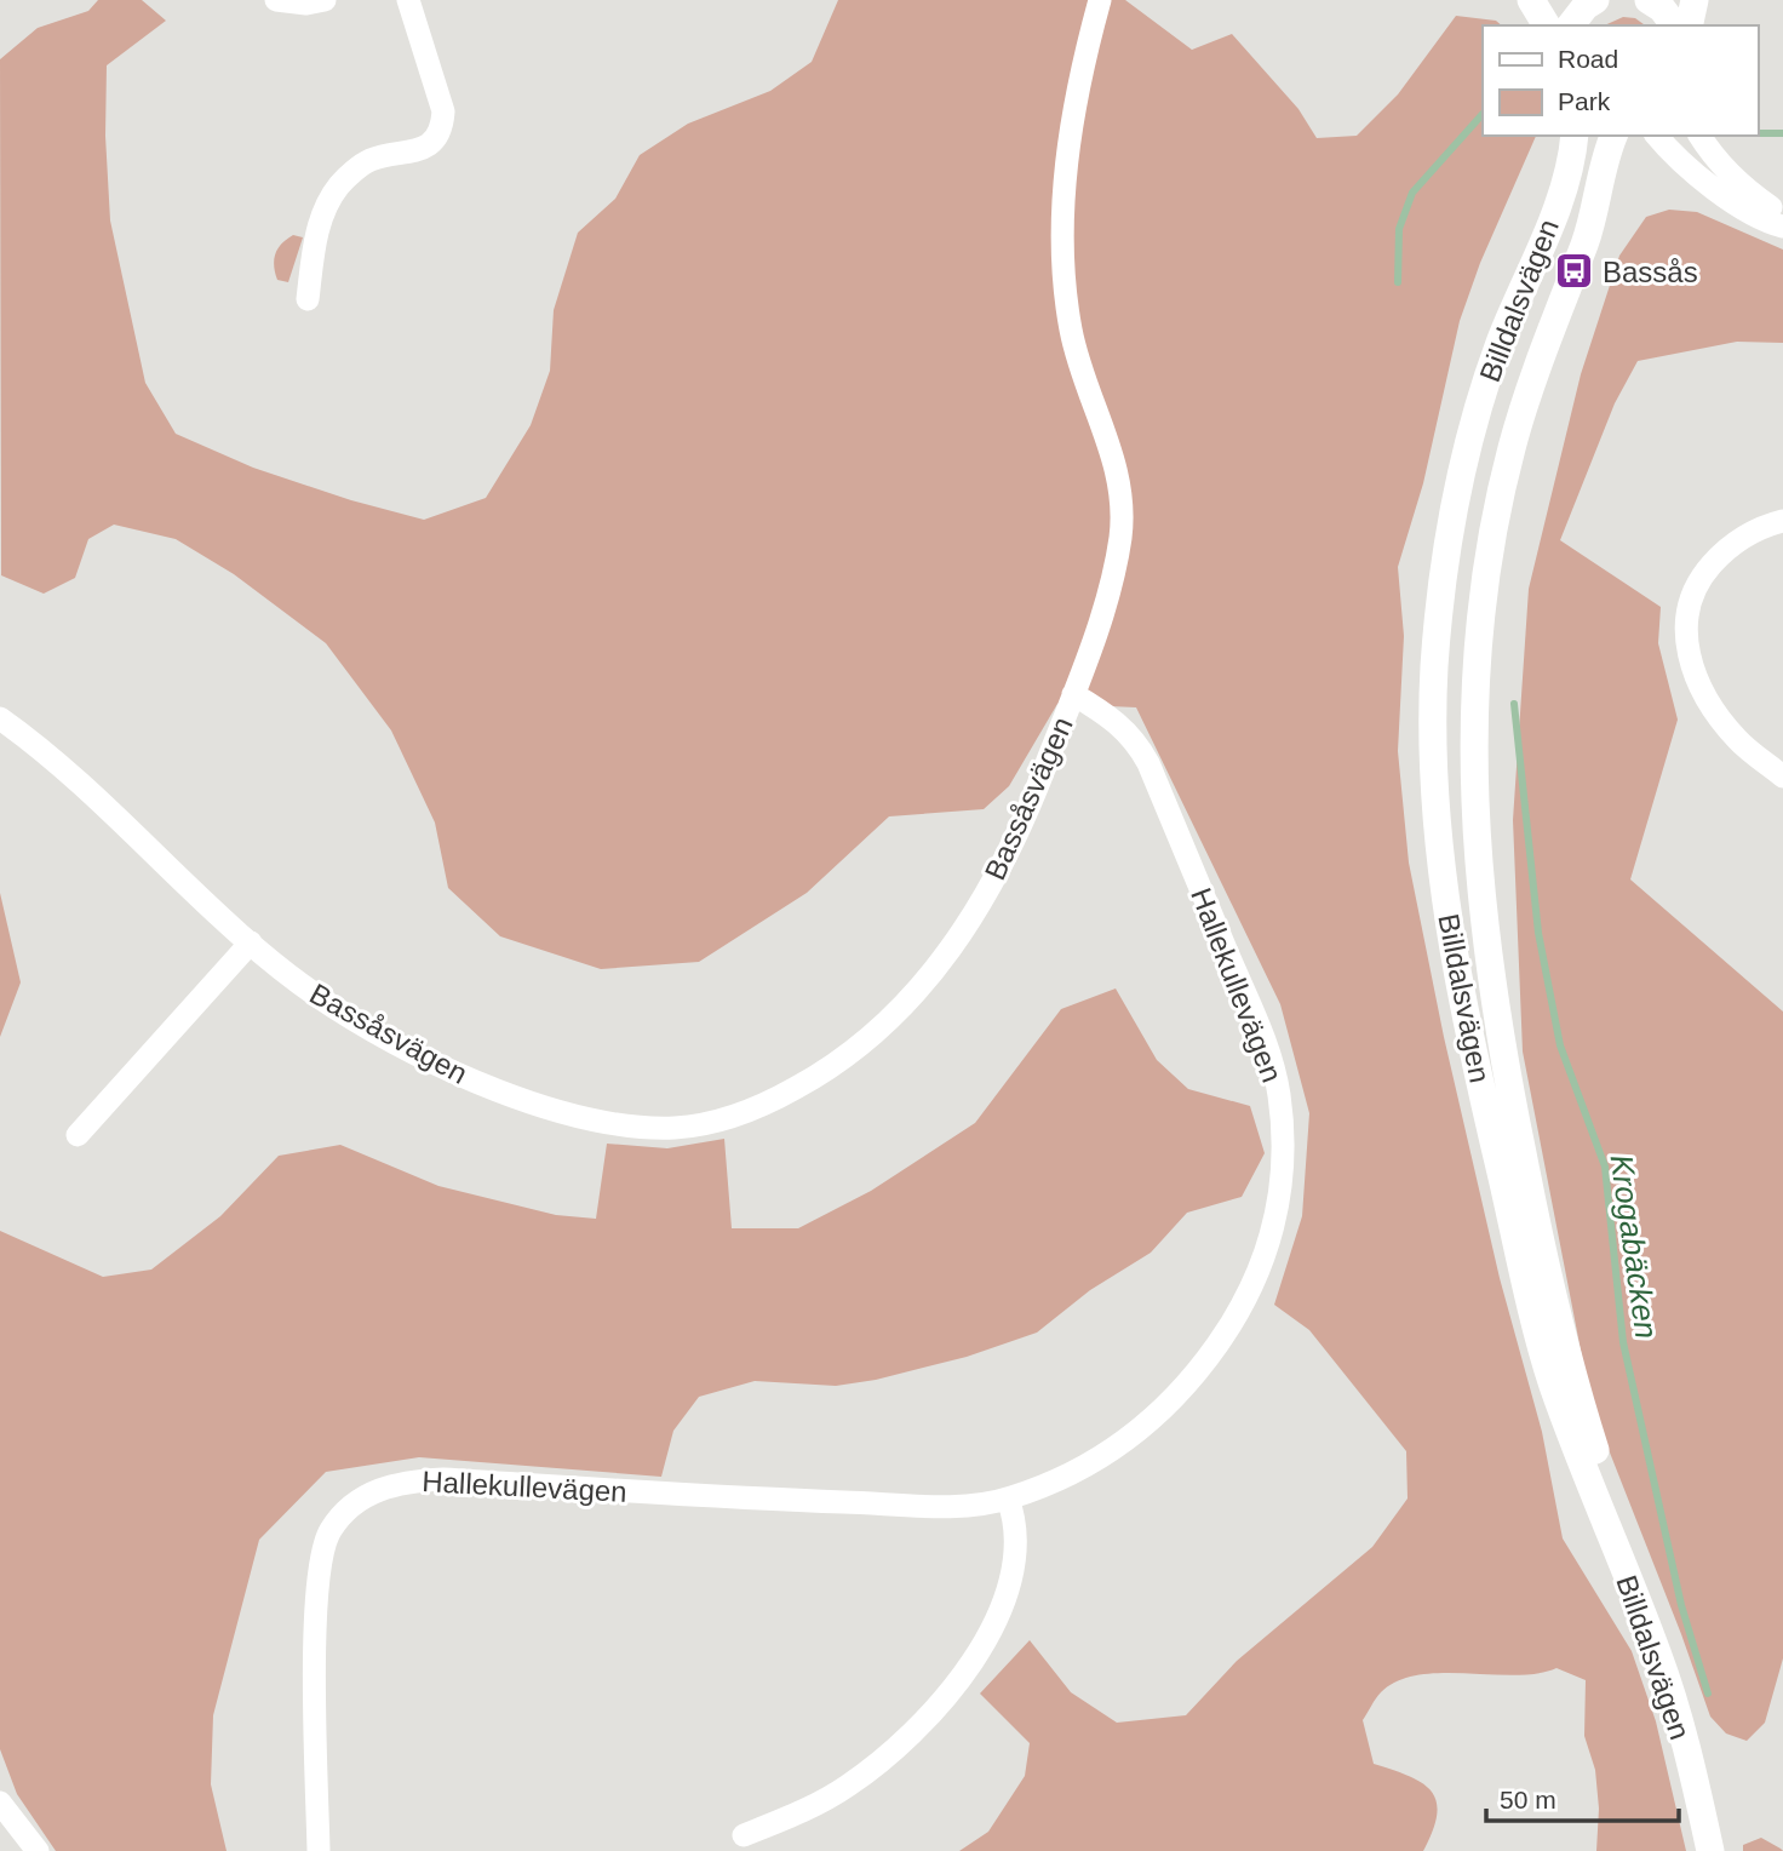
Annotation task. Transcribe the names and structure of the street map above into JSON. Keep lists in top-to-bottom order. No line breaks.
{"streets":{"street":["Billdalsvägen","Bassåsvägen","Hallekullevägen"]},"crossings":[["Bassåsvägen","Hallekullevägen"]],"water":["Krogabäcken"],"places":{"bus stop":["Bassås"]},"legend":["Road","Park"],"scale_bar":"50 m"}
